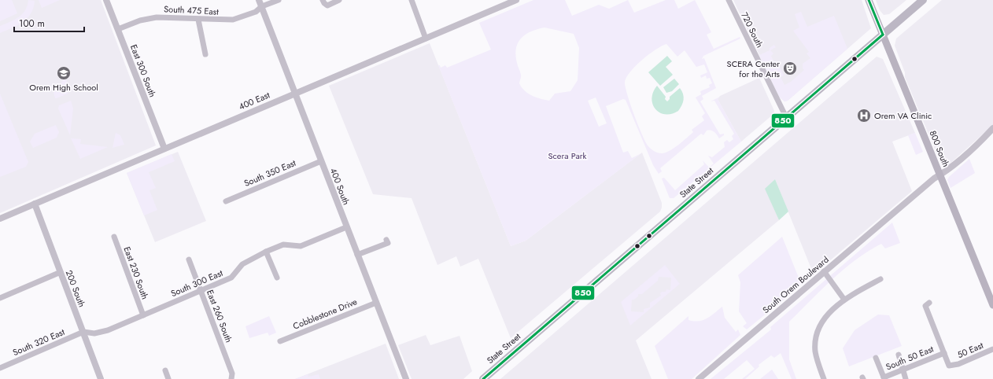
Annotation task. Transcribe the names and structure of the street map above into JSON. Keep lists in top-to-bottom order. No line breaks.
{"streets":{"main road":["800 South","State Street"],"street":["South 475 East","720 South","East 300 South","400 East","South 350 East","400 South","East 230 South","South 300 East","South Orem Boulevard","200 South","Cobblestone Drive","East 260 South","South 320 East","50 East","South 50 East"]},"crossings":[["South 475 East","East 300 South"],["South 475 East","400 South"],["720 South","State Street"],["East 300 South","400 East"],["400 East","400 South"],["400 East","200 South"],["800 South","State Street"],["800 South","South Orem Boulevard"],["South 350 East","400 South"],["400 South","South 300 East"],["400 South","Cobblestone Drive"],["East 230 South","South 300 East"],["South 300 East","200 South"],["South 300 East","East 260 South"],["South 300 East","South 320 East"],["200 South","South 320 East"],["50 East","South 50 East"]],"parks":["Scera Park"],"places":{"theatre":["SCERA Center for the Arts"],"school or university":["Orem High School"],"hospital":["Orem VA Clinic"]},"lines":["transit line 850"],"scale_bar":"100 m"}
